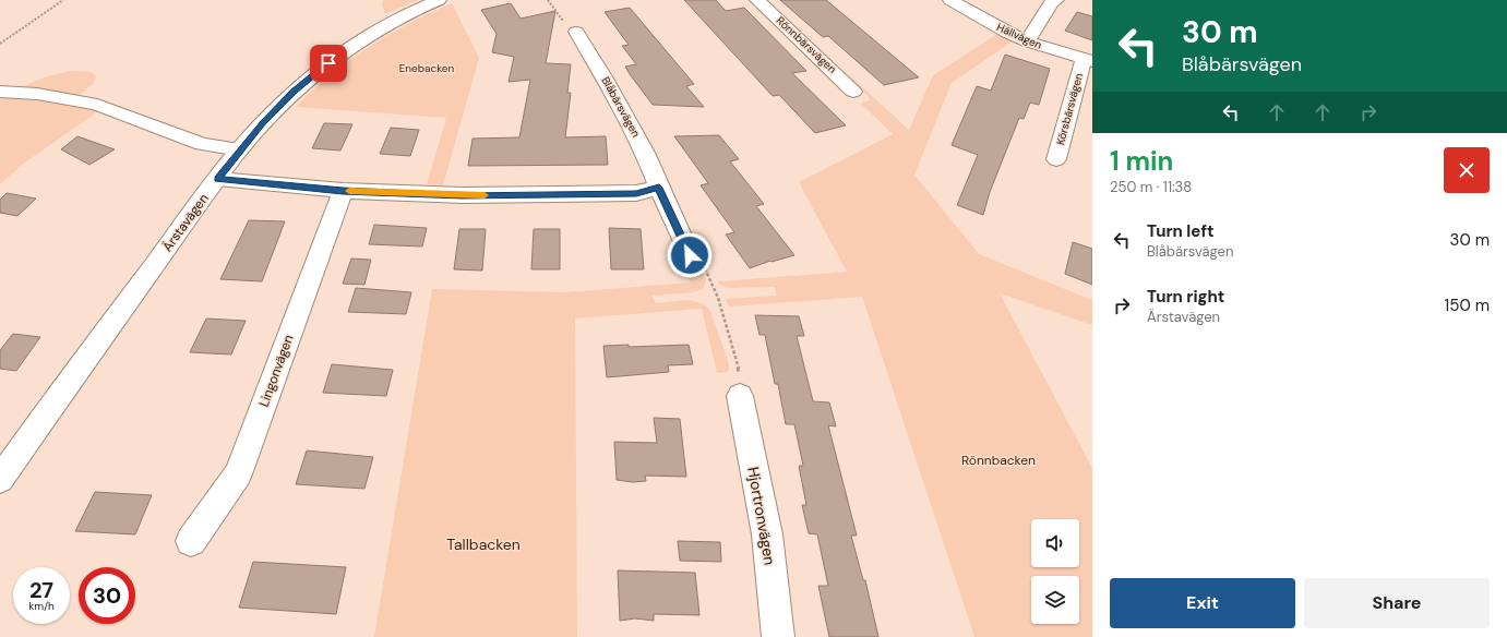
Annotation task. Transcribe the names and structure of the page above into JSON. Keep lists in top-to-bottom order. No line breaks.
{"streets":{"street":["Hällvägen","Rönnbärsvägen","Blåbärsvägen","Körsbärsvägen","Ärstavägen","Lingonvägen","Hjortronvägen"]},"crossings":[["Hällvägen","Körsbärsvägen"]],"parks":["Enebacken","Rönnbacken","Tallbacken"],"page":{"turn":["30 m","Blåbärsvägen"],"heading":["1 min","250 m · 11:38"],"list":[{"name":"Turn left","note":"Blåbärsvägen","value":"30 m"},{"name":"Turn right","note":"Ärstavägen","value":"150 m"}],"speed":"27 km/h","limit":"30","buttons":["Exit","Share"]}}
